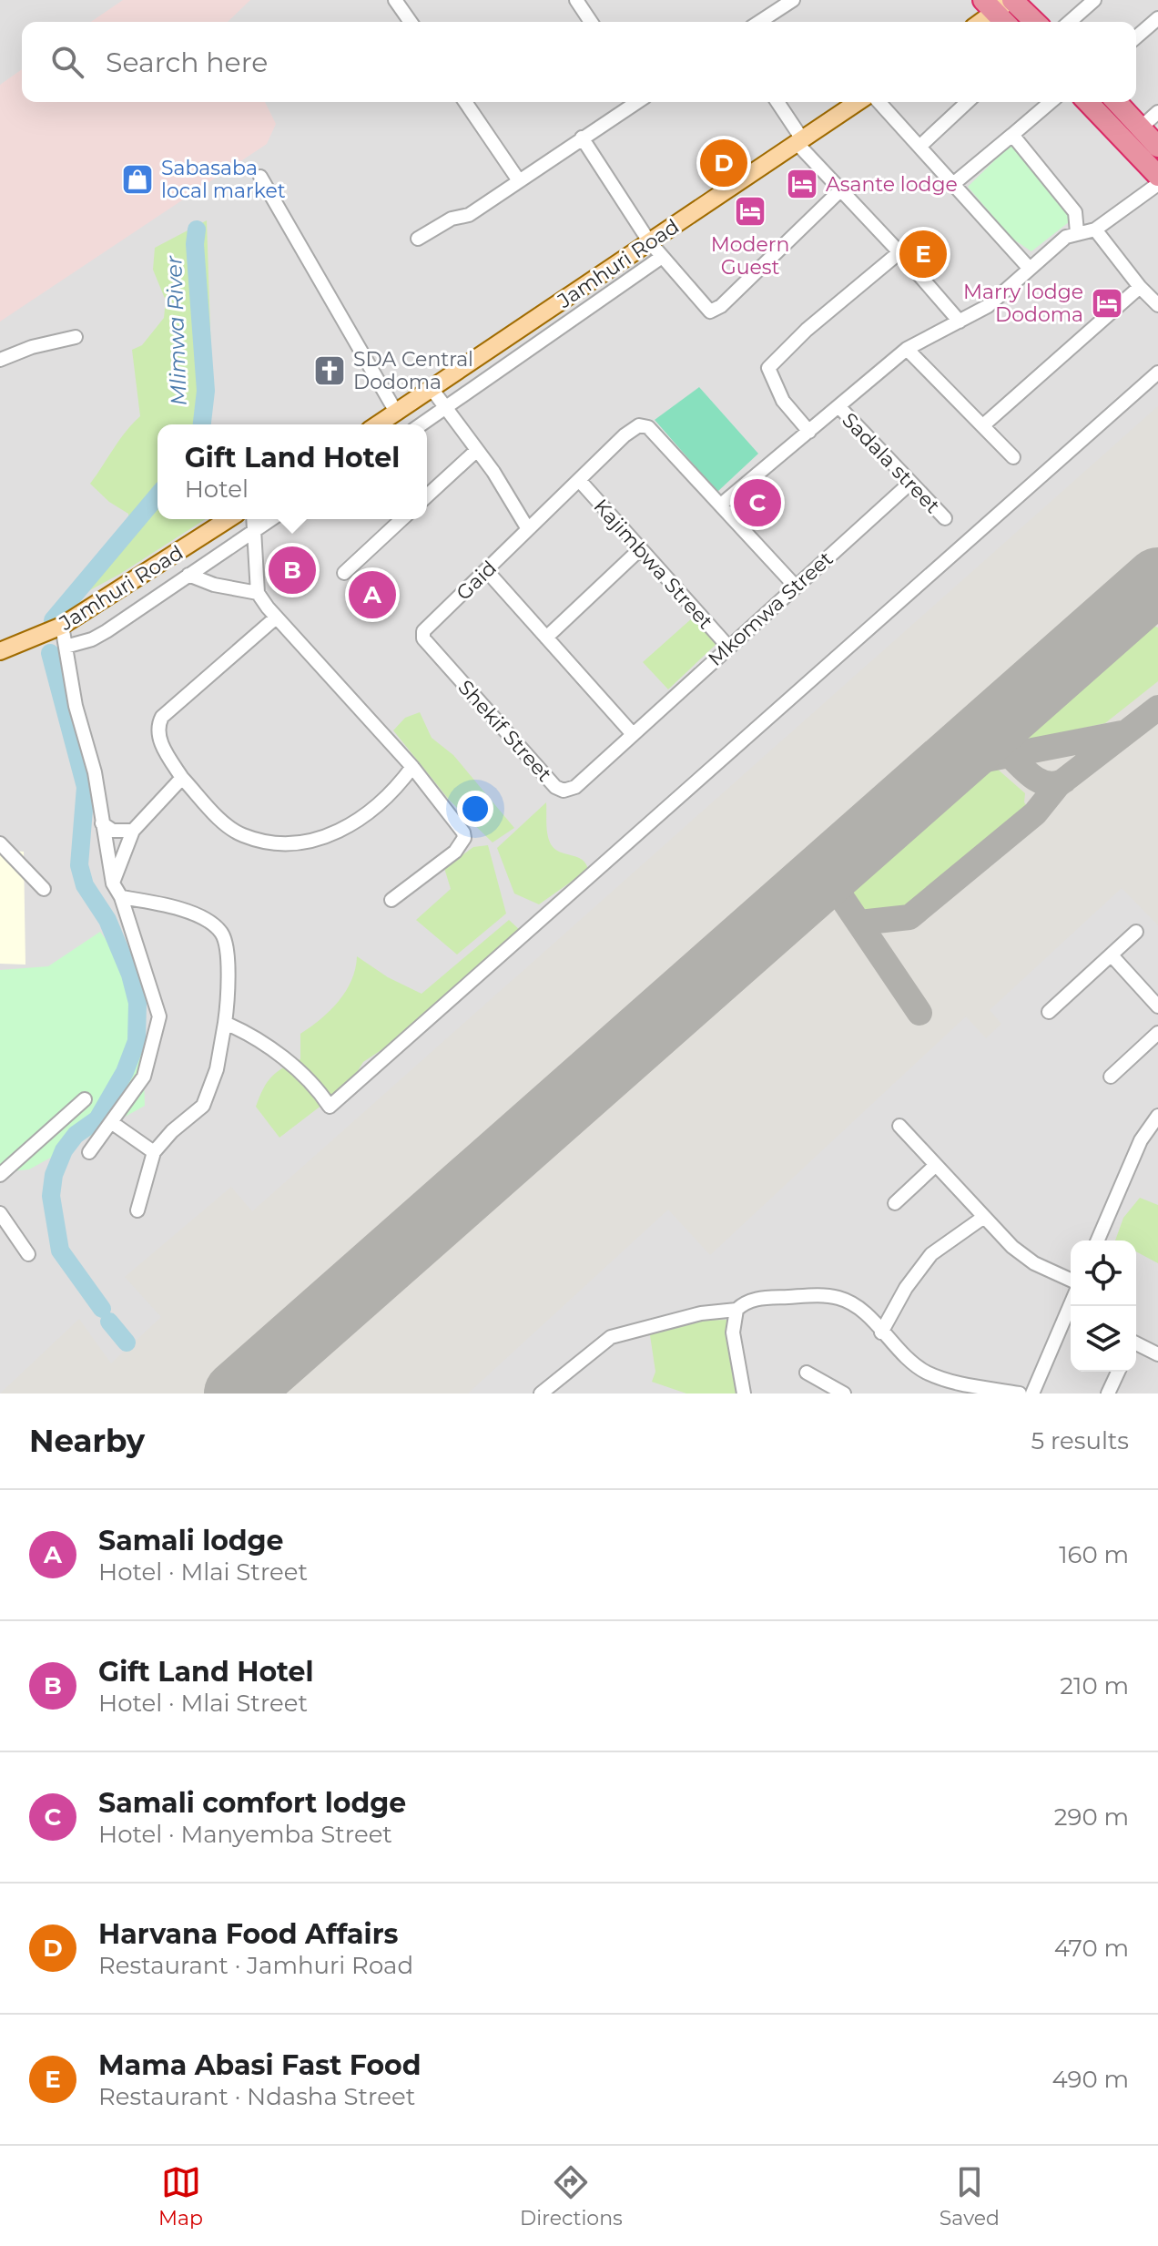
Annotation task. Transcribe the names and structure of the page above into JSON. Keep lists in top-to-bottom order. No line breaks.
{"streets":{"main road":["Jamhuri Road"],"street":["Sadala street","Kajimbwa Street","Gaid","Mkomwa Street","Shekif Street"]},"crossings":[["Sadala street","Mkomwa Street"],["Kajimbwa Street","Gaid"],["Kajimbwa Street","Mkomwa Street"],["Gaid","Shekif Street"],["Mkomwa Street","Shekif Street"]],"water":["Mlimwa River"],"places":{"shop":["Sabasaba local market"],"hotel":["Asante lodge","Modern Guest","Marry lodge Dodoma"],"church":["SDA Central Dodoma"]},"page":{"search":"Search here","pins":["D","E","C","B","A"],"popup":["Gift Land Hotel","Hotel"],"heading":["Nearby","5 results"],"list":[{"mark":"A","name":"Samali lodge","note":"Hotel · Mlai Street","value":"160 m"},{"mark":"B","name":"Gift Land Hotel","note":"Hotel · Mlai Street","value":"210 m"},{"mark":"C","name":"Samali comfort lodge","note":"Hotel · Manyemba Street","value":"290 m"},{"mark":"D","name":"Harvana Food Affairs","note":"Restaurant · Jamhuri Road","value":"470 m"},{"mark":"E","name":"Mama Abasi Fast Food","note":"Restaurant · Ndasha Street","value":"490 m"}],"nav":["Map","Directions","Saved"]}}
